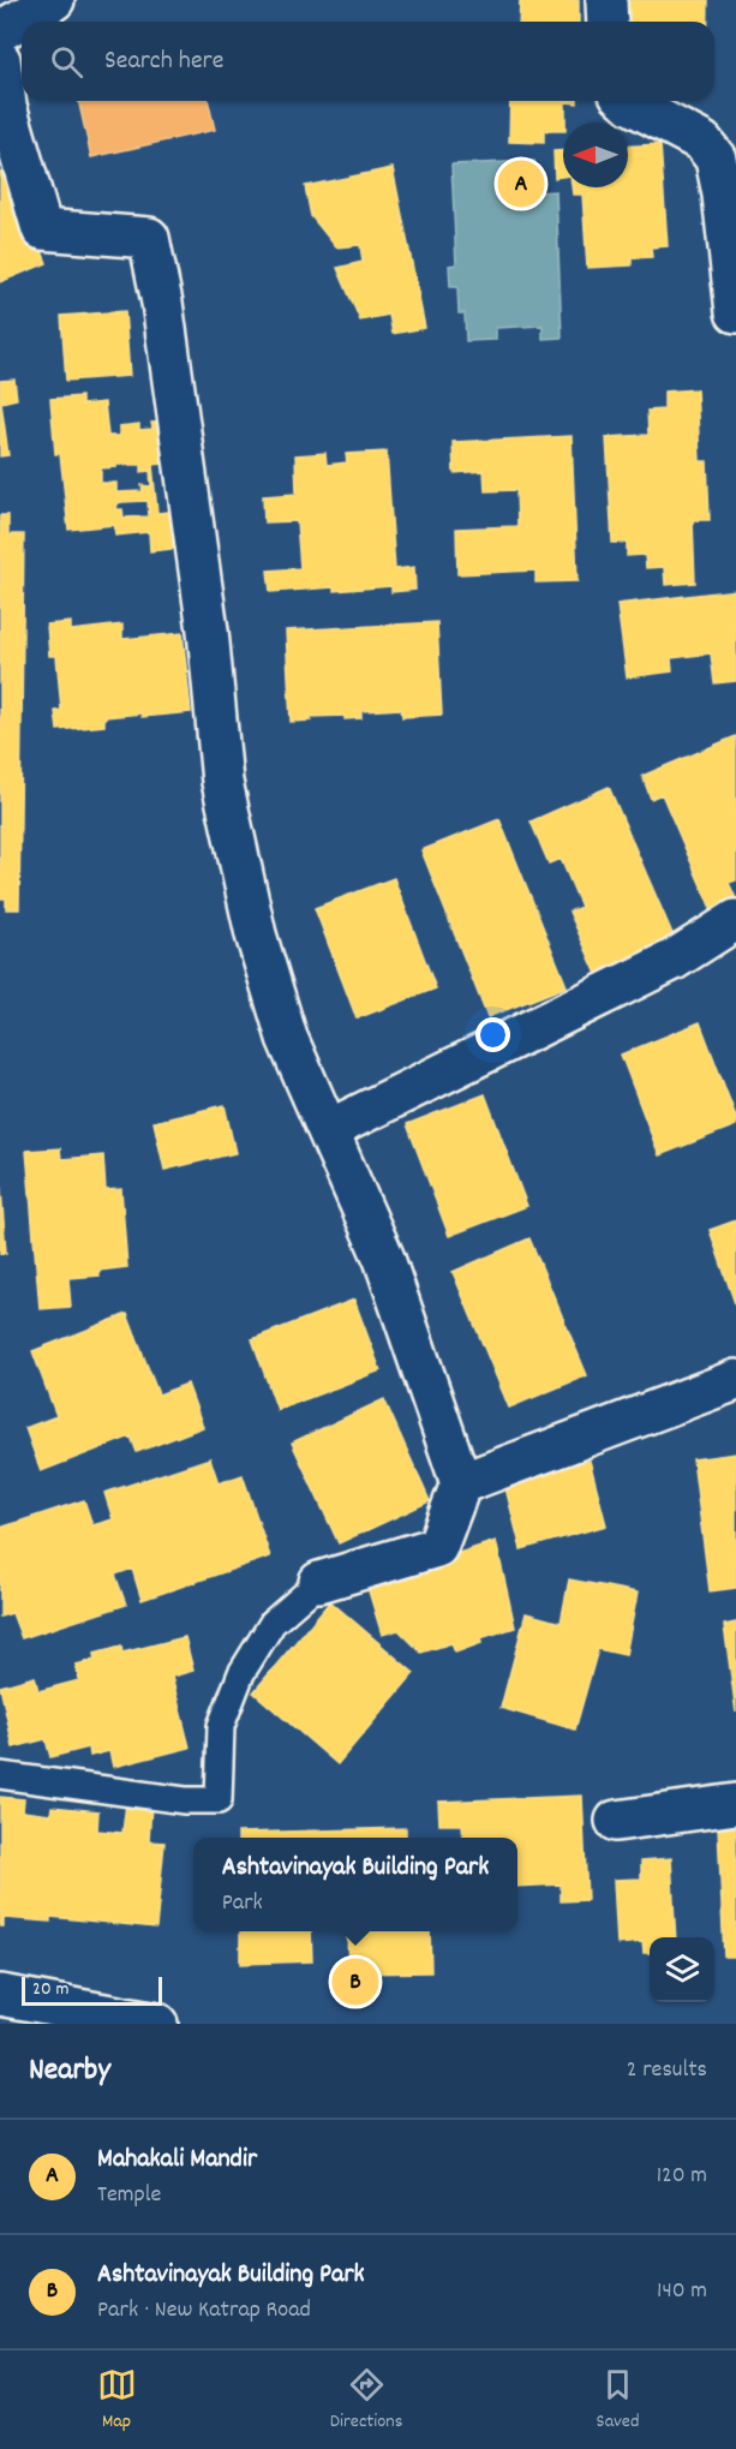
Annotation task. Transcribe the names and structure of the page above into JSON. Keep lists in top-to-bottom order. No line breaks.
{"scale_bar":"20 m","north":"left","page":{"search":"Search here","pins":["A","B"],"popup":["Ashtavinayak Building Park","Park"],"scale":"20 m","heading":["Nearby","2 results"],"list":[{"mark":"A","name":"Mahakali Mandir","note":"Temple","value":"120 m"},{"mark":"B","name":"Ashtavinayak Building Park","note":"Park · New Katrap Road","value":"140 m"}],"nav":["Map","Directions","Saved"]}}
